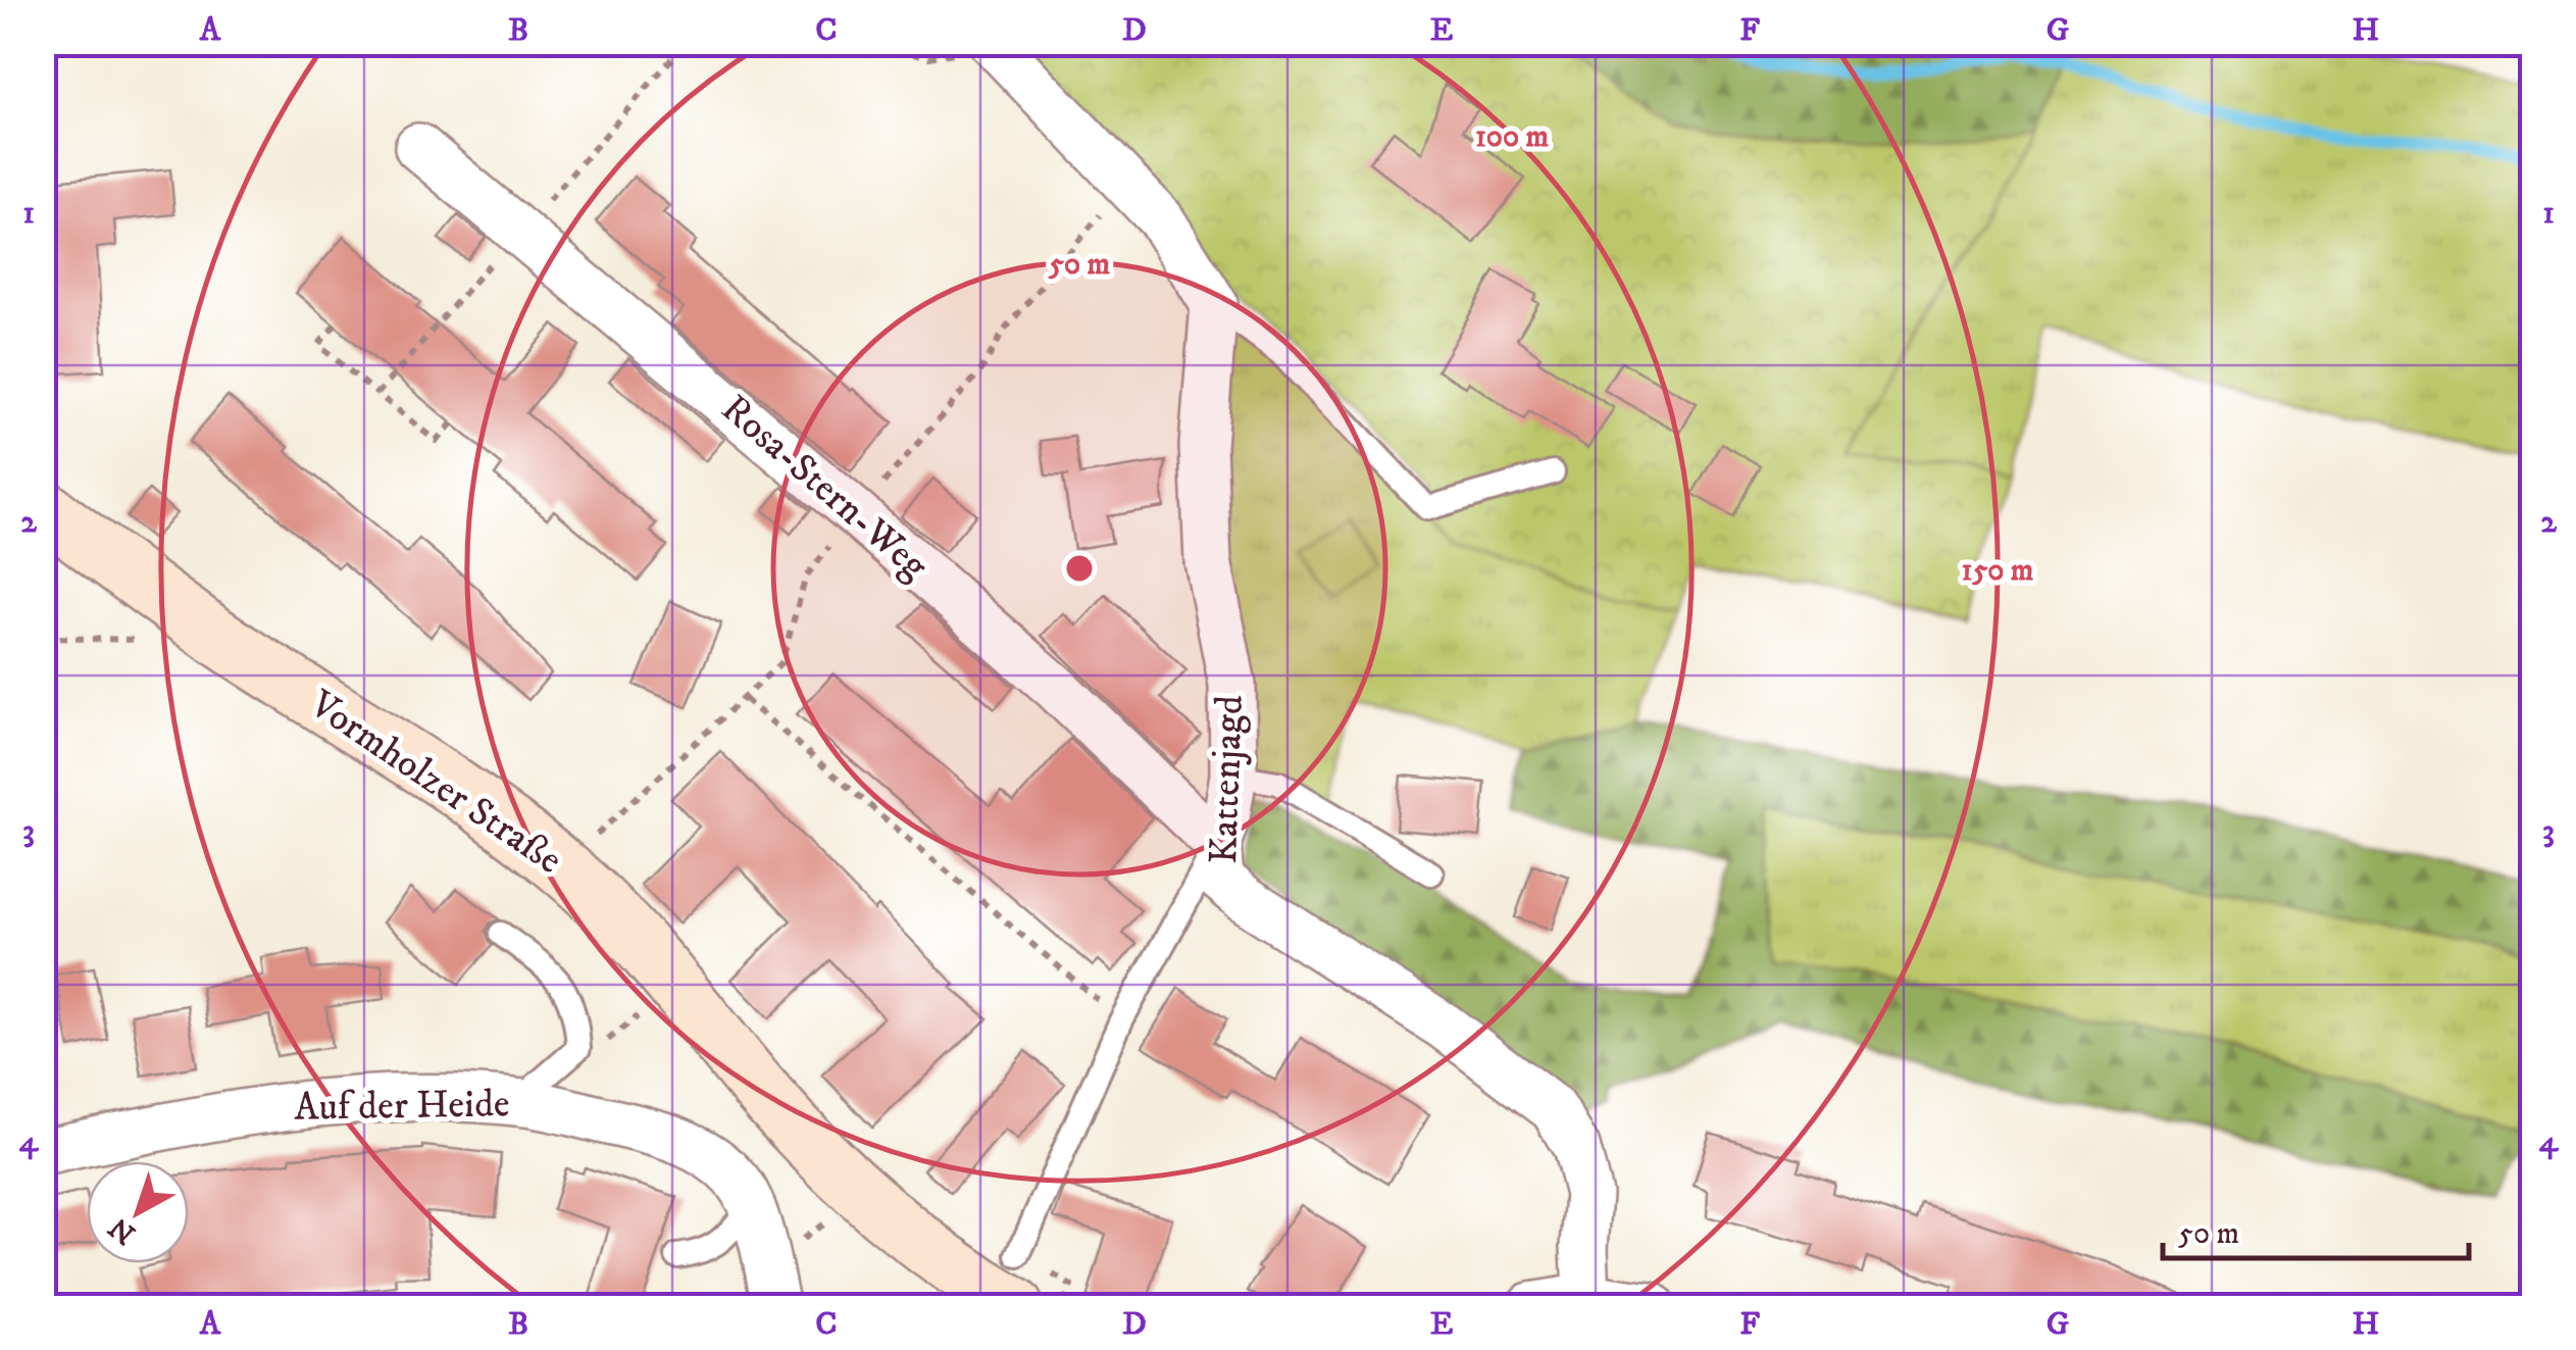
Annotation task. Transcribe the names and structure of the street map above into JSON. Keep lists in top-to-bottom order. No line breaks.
{"streets":{"main road":["Vormholzer Straße"],"street":["Rosa-Stern-Weg","Kattenjagd","Auf der Heide"]},"crossings":[["Rosa-Stern-Weg","Kattenjagd"]],"scale_bar":"50 m","north":"bottom left","grid":{"columns":["A","B","C","D","E","F","G","H"],"rows":["1","2","3","4"]},"rings":["100 m","50 m","150 m"]}
